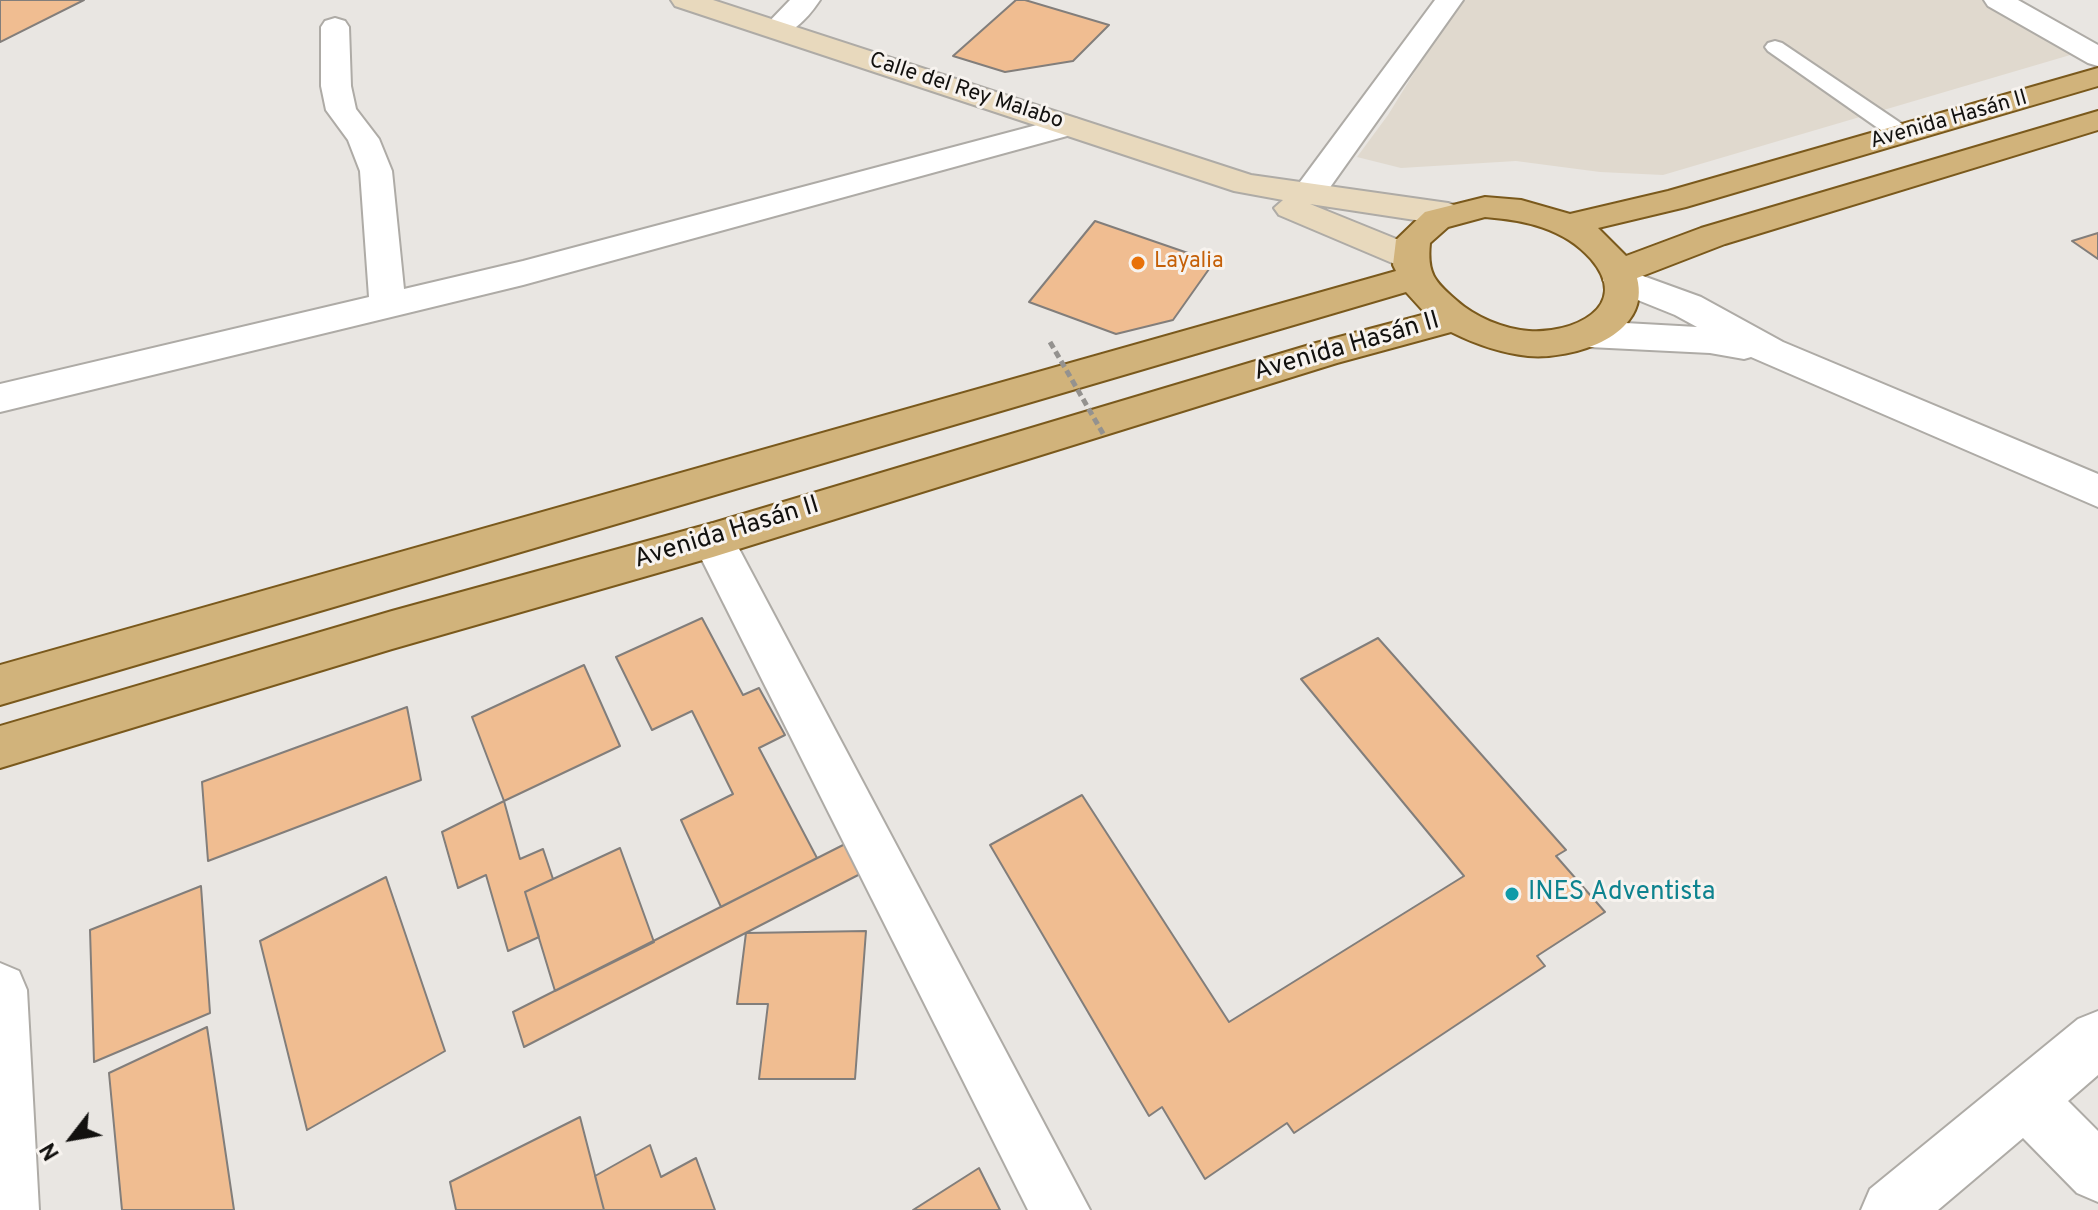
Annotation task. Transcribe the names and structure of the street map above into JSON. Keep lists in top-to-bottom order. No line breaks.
{"streets":{"main road":["Calle del Rey Malabo","Avenida Hasán II"]},"crossings":[["Calle del Rey Malabo","Avenida Hasán II"]],"places":["Layalia","INES Adventista"],"north":"bottom left"}
